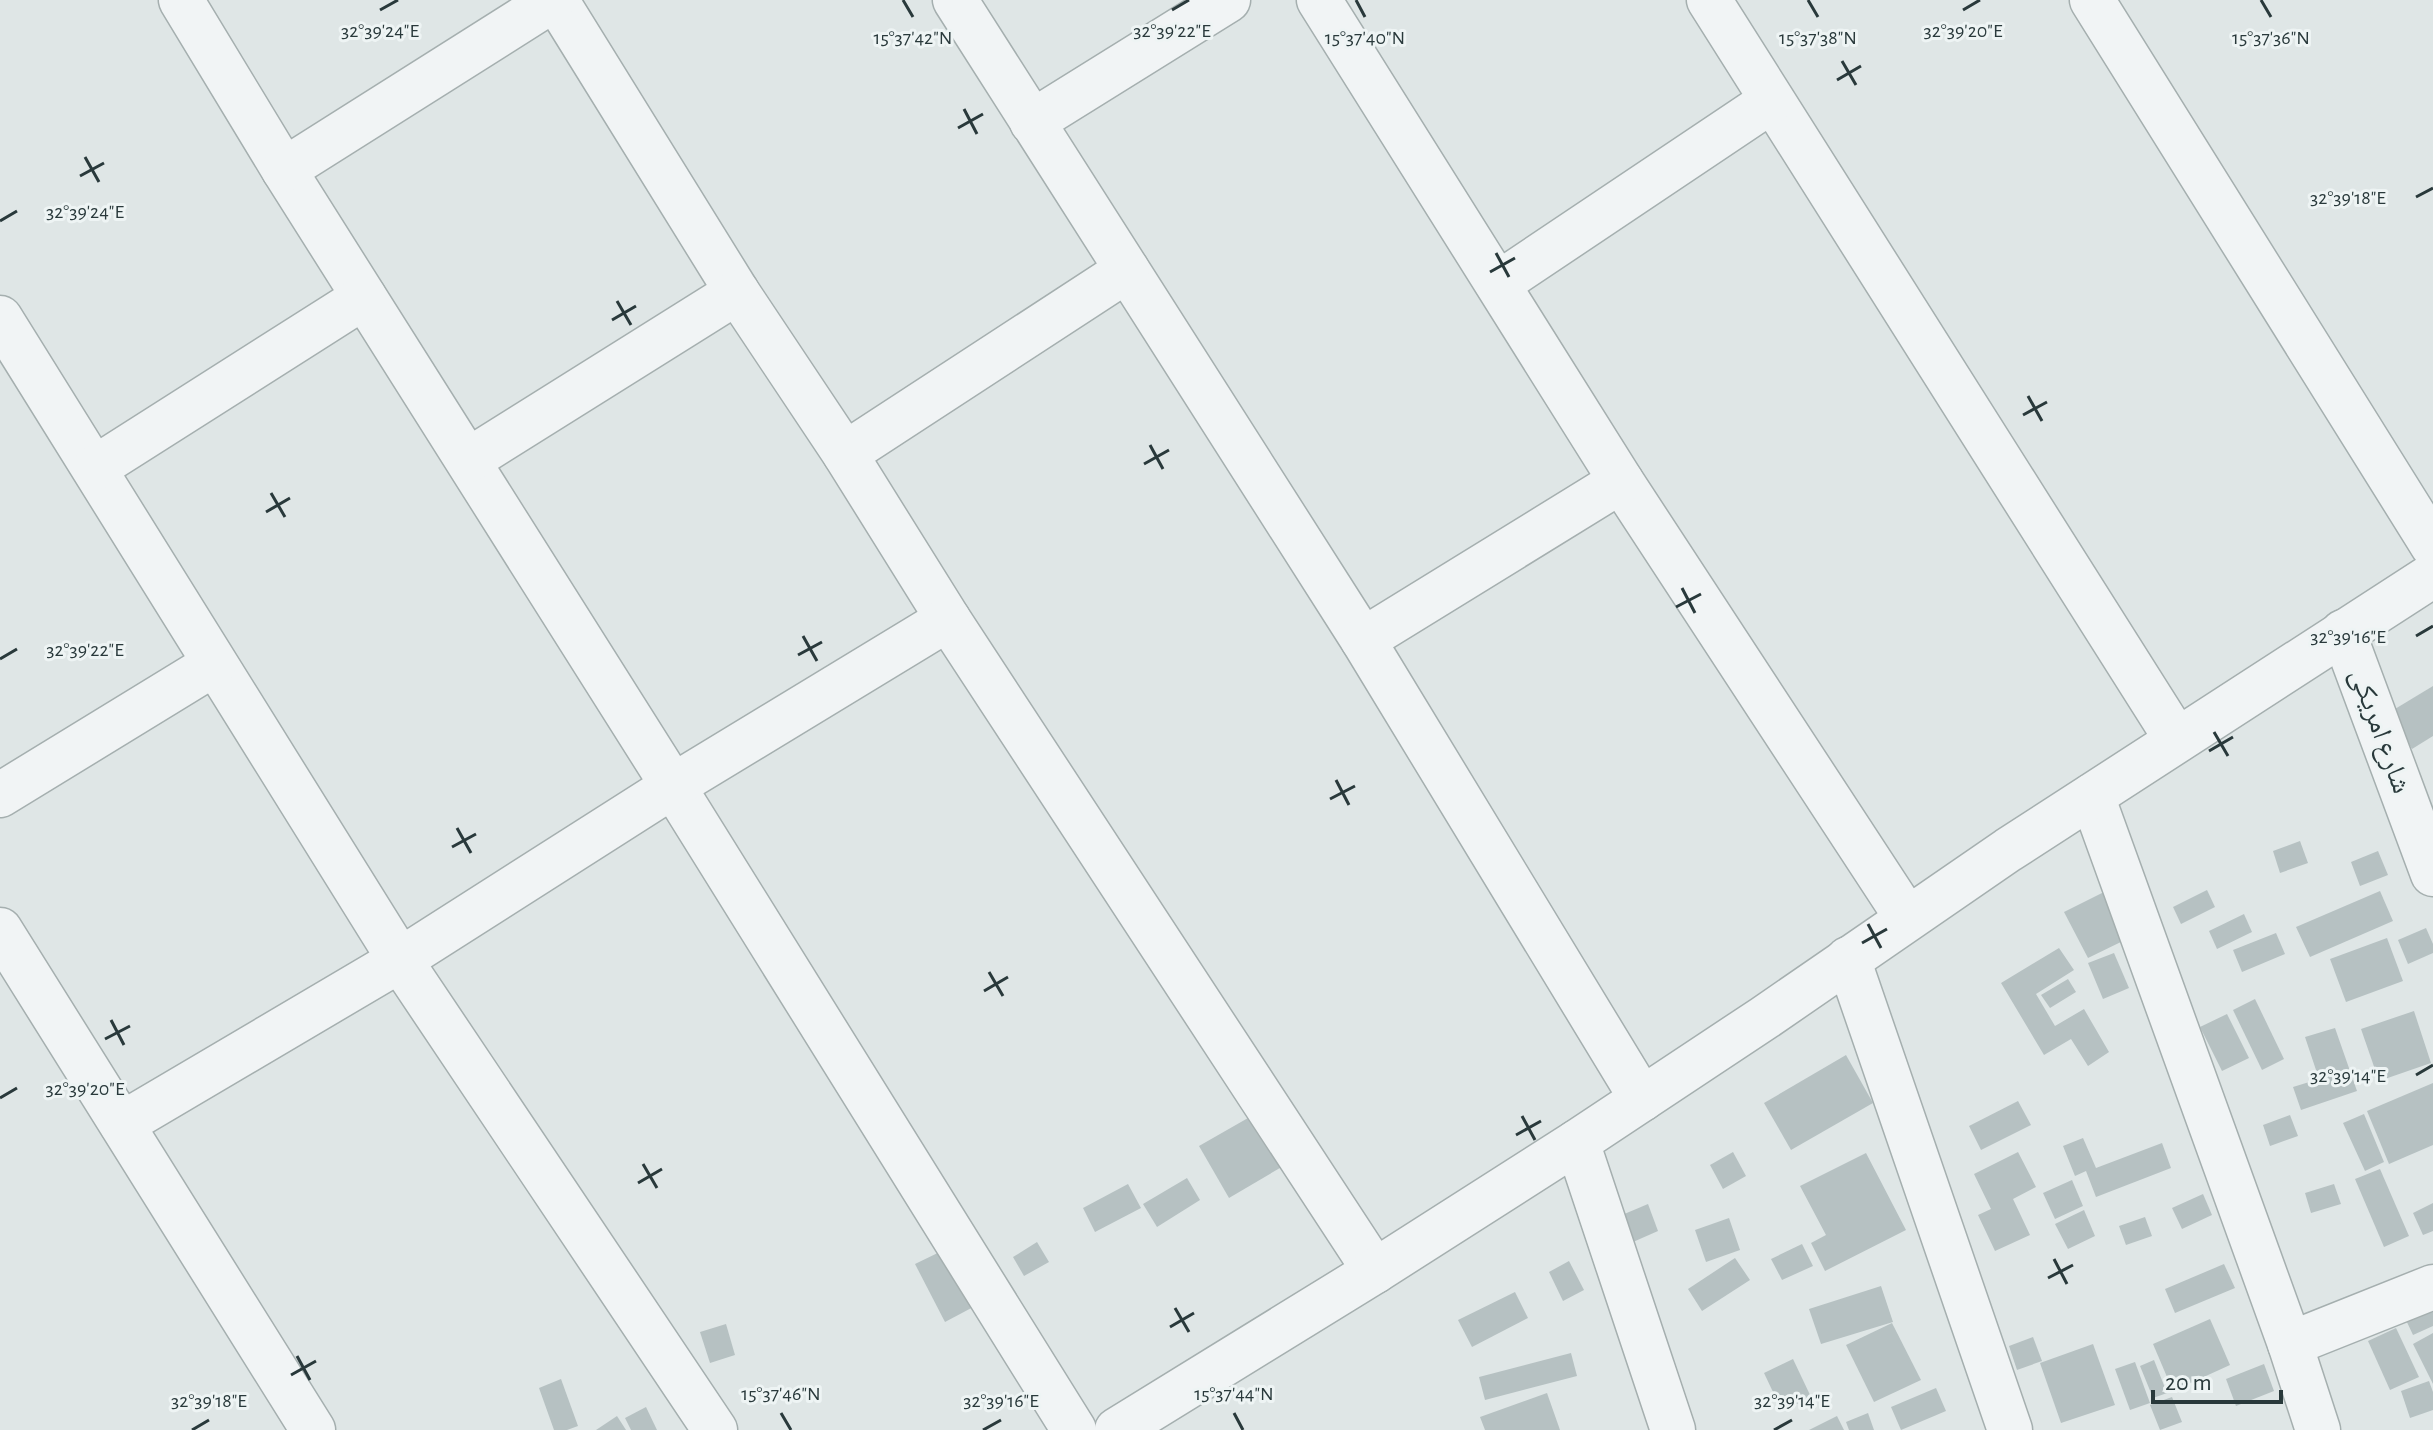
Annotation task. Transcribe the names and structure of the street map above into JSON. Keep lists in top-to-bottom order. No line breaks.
{"streets":{"street":["شارع امريكى"]},"scale_bar":"20 m","coordinates":["32°39'20\"E","32°39'24\"E","32°39'22\"E","15°37'42\"N","15°37'40\"N","15°37'38\"N","15°37'36\"N","32°39'18\"E","32°39'16\"E","32°39'14\"E","15°37'46\"N","15°37'44\"N"]}
